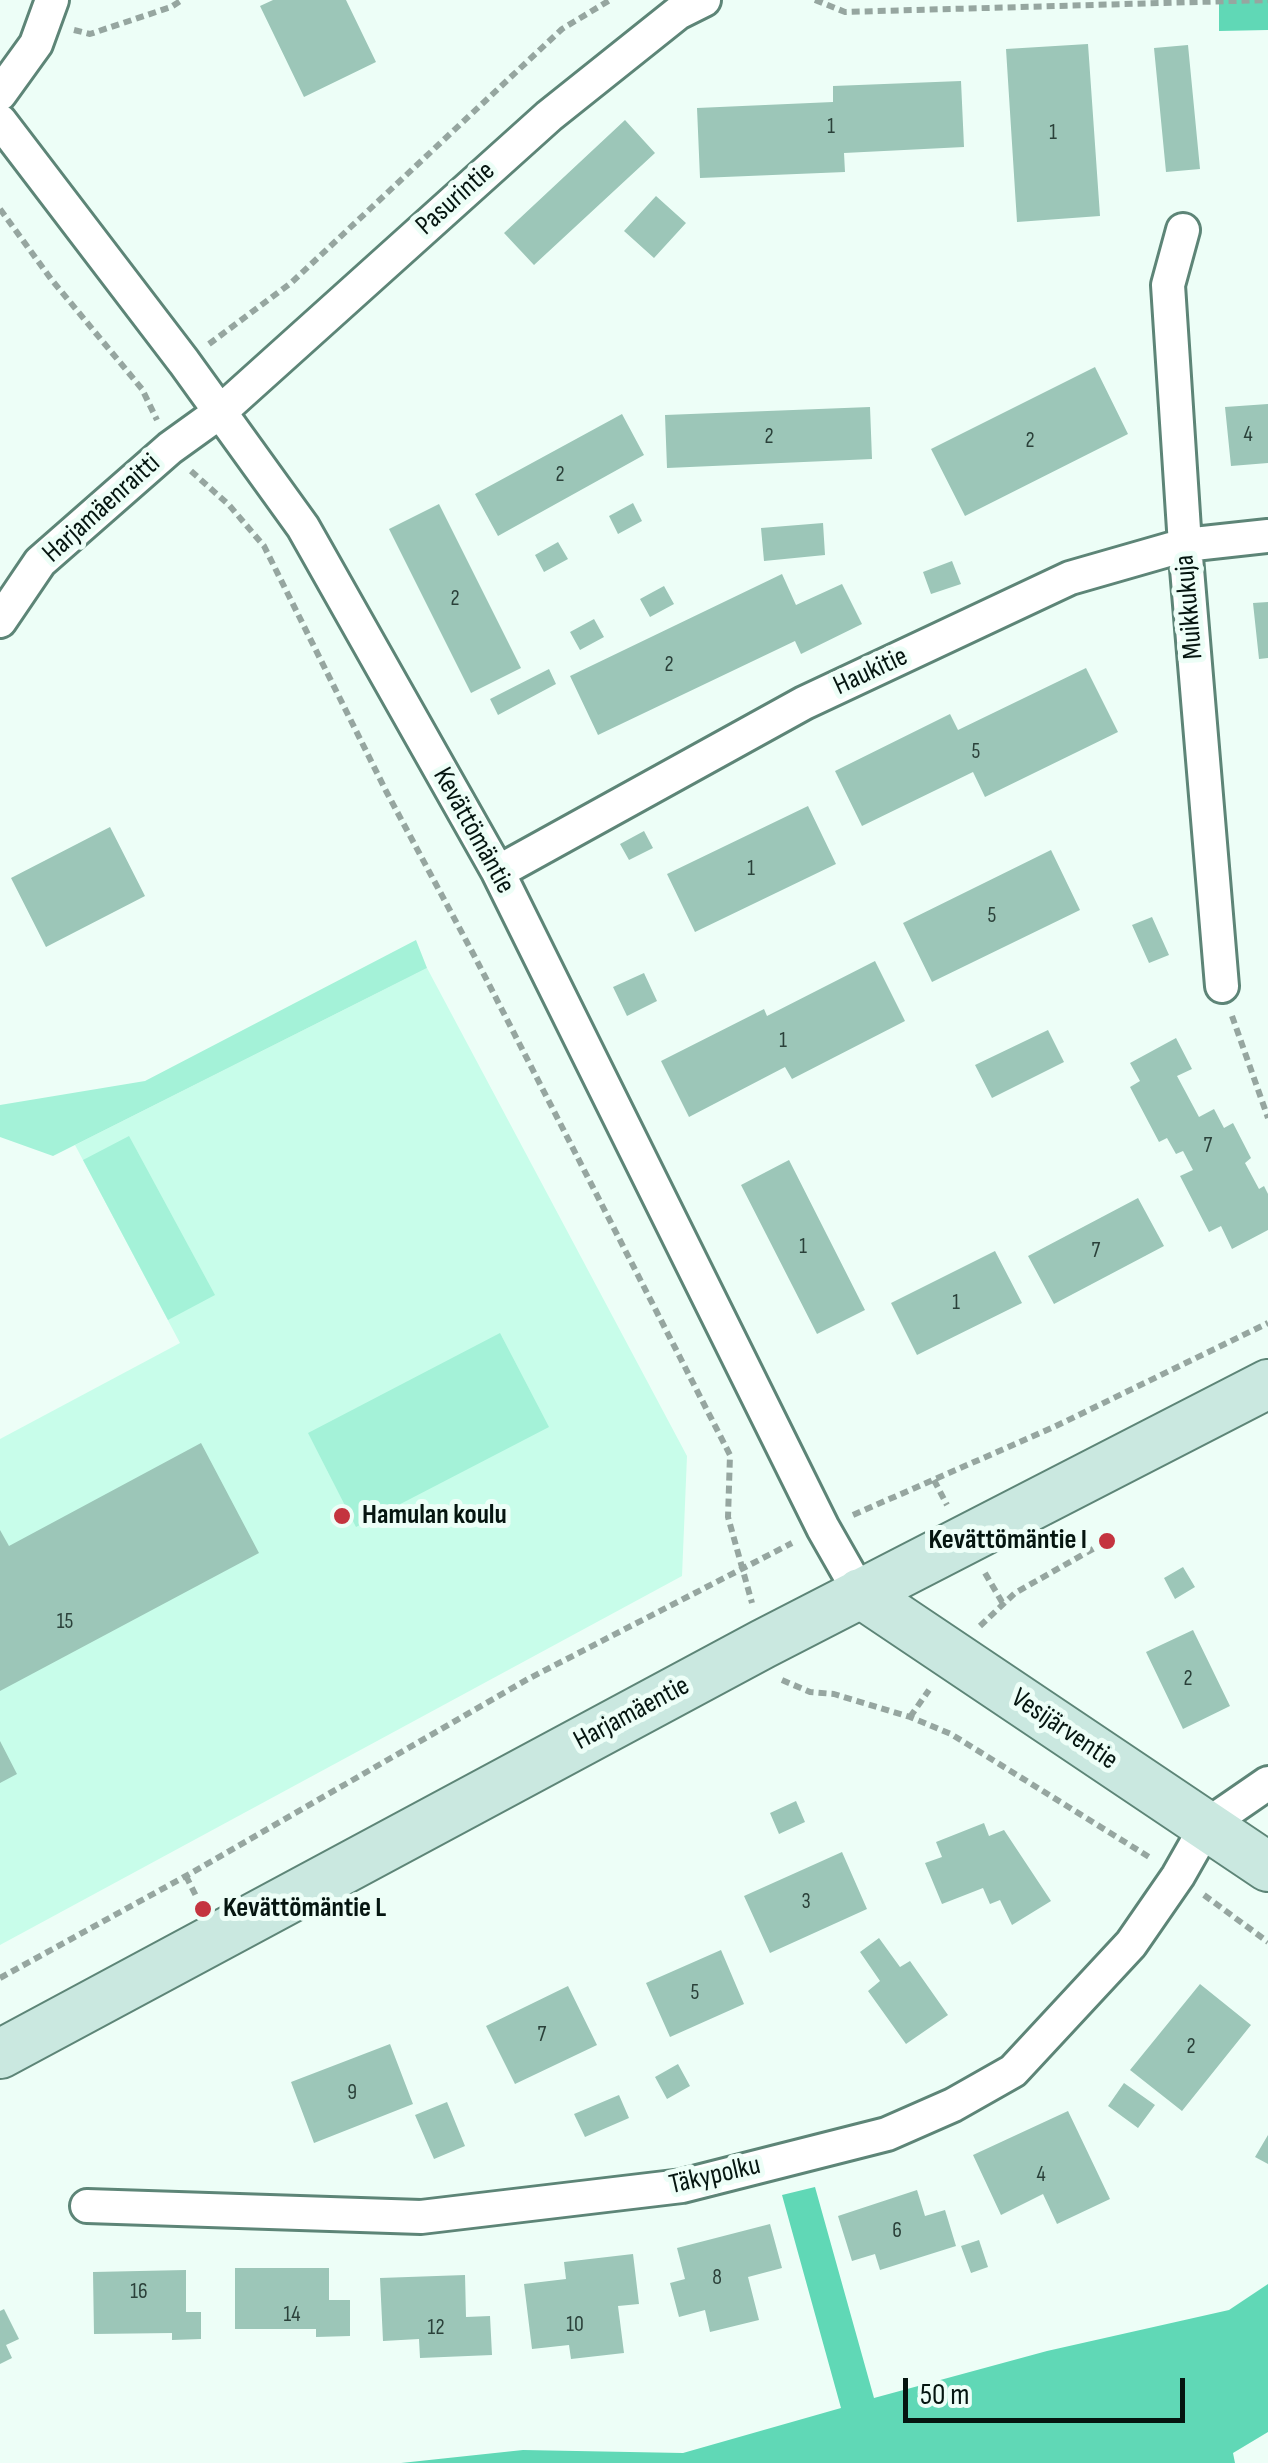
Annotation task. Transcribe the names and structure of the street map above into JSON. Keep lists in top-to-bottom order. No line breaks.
{"streets":{"street":["Pasurintie","Harjamäenraitti","Muikkukuja","Haukitie","Kevättömäntie","Harjamäentie","Vesijärventie","Täkypolku"]},"crossings":[["Pasurintie","Harjamäenraitti"],["Pasurintie","Kevättömäntie"],["Harjamäenraitti","Kevättömäntie"],["Muikkukuja","Haukitie"],["Haukitie","Kevättömäntie"],["Kevättömäntie","Harjamäentie"],["Kevättömäntie","Vesijärventie"],["Harjamäentie","Vesijärventie"],["Vesijärventie","Täkypolku"]],"places":["Hamulan koulu","Kevättömäntie I","Kevättömäntie L"],"house_numbers":["1","1","4","2","2","2","2","2","5","1","5","1","7","1","7","1","15","2","3","5","7","2","9","4","6","8","16","14","10","12"],"scale_bar":"50 m"}
